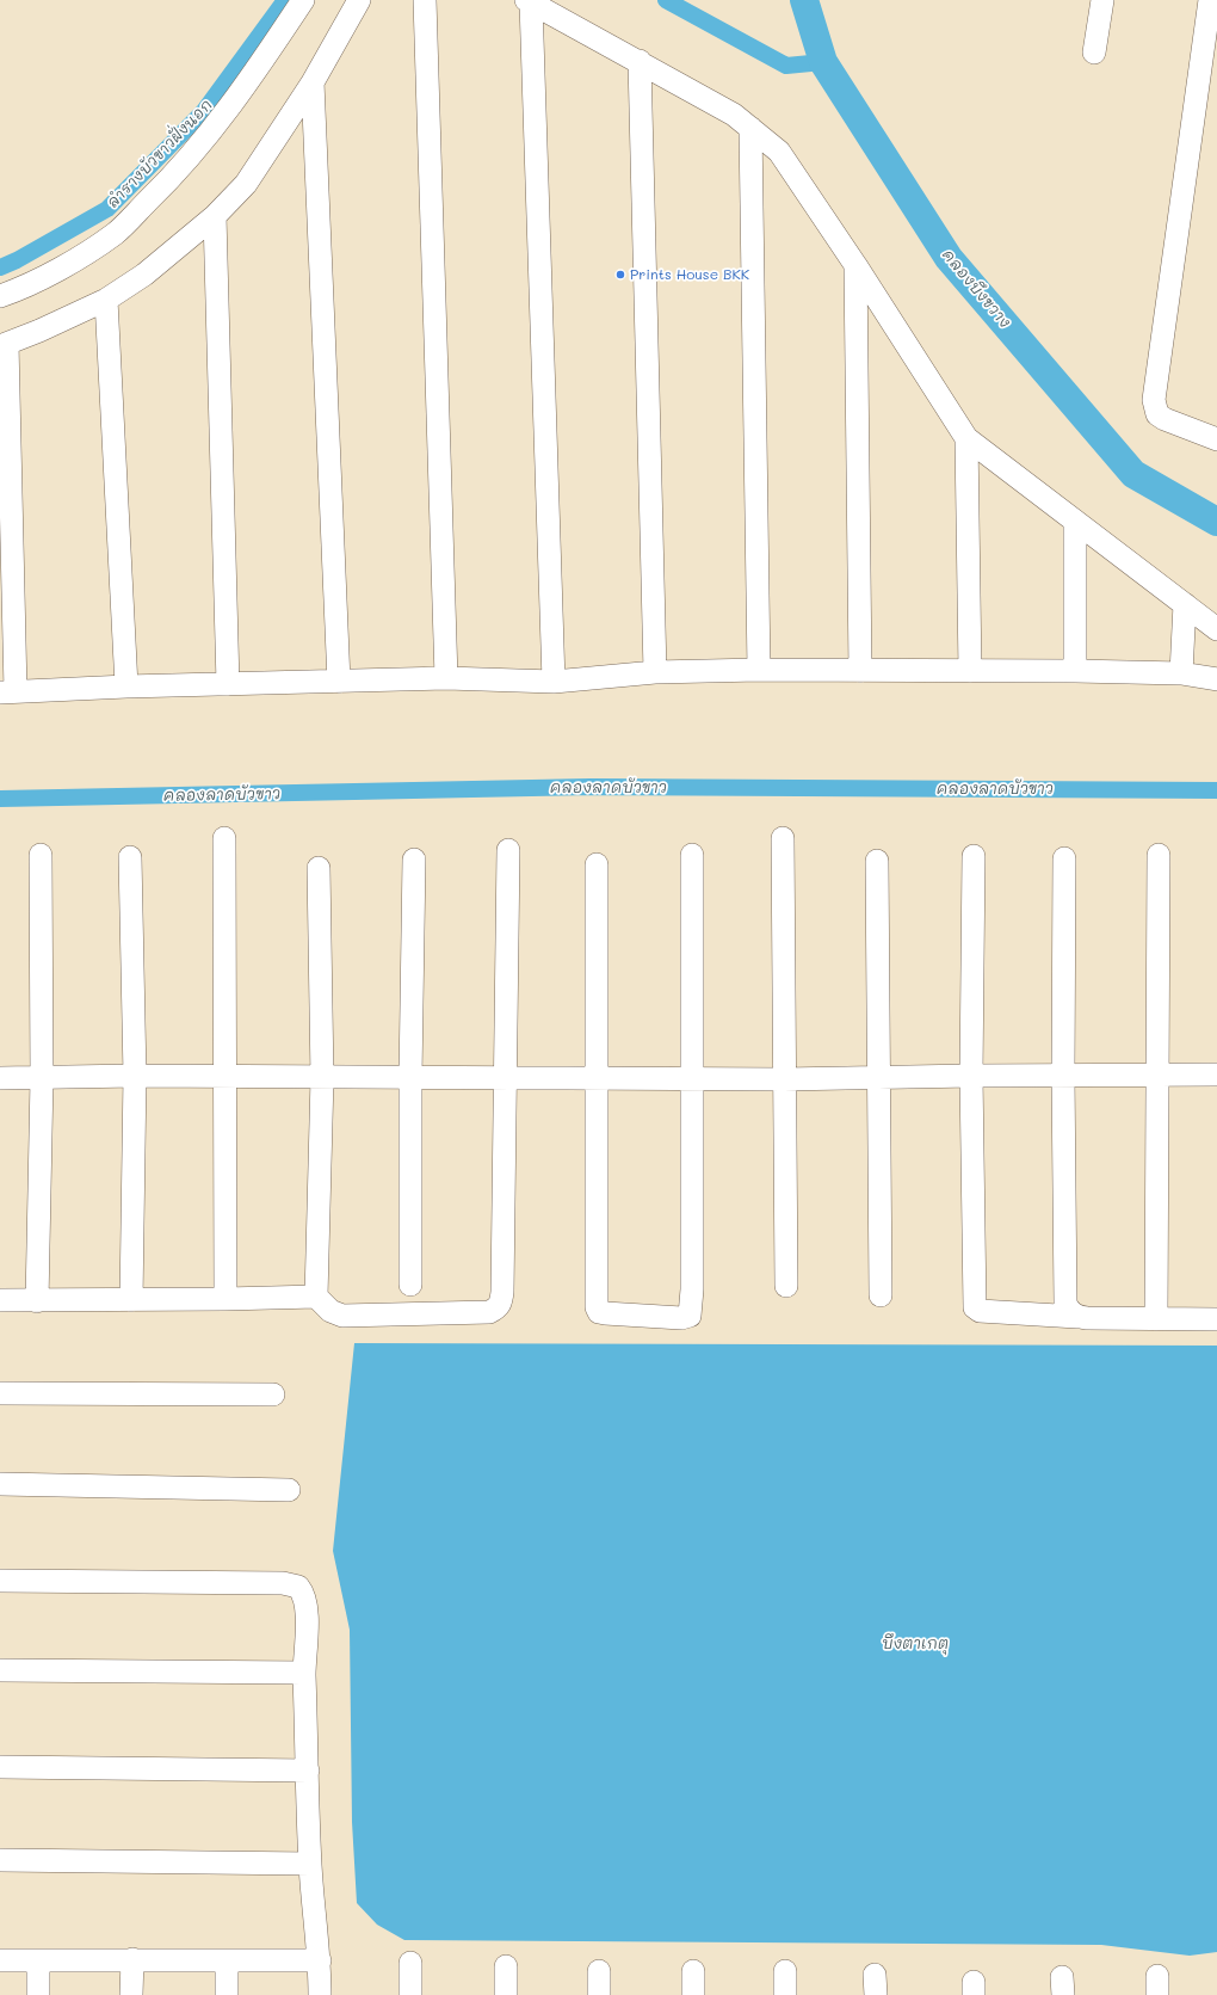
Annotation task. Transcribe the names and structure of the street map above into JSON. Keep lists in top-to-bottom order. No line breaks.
{"water":["ลำรางบัวขาวฝั่งนอก","คลองบึงขวาง","คลองลาดบัวขาว","บึงตาเกตุ"],"places":["Prints House BKK"]}
